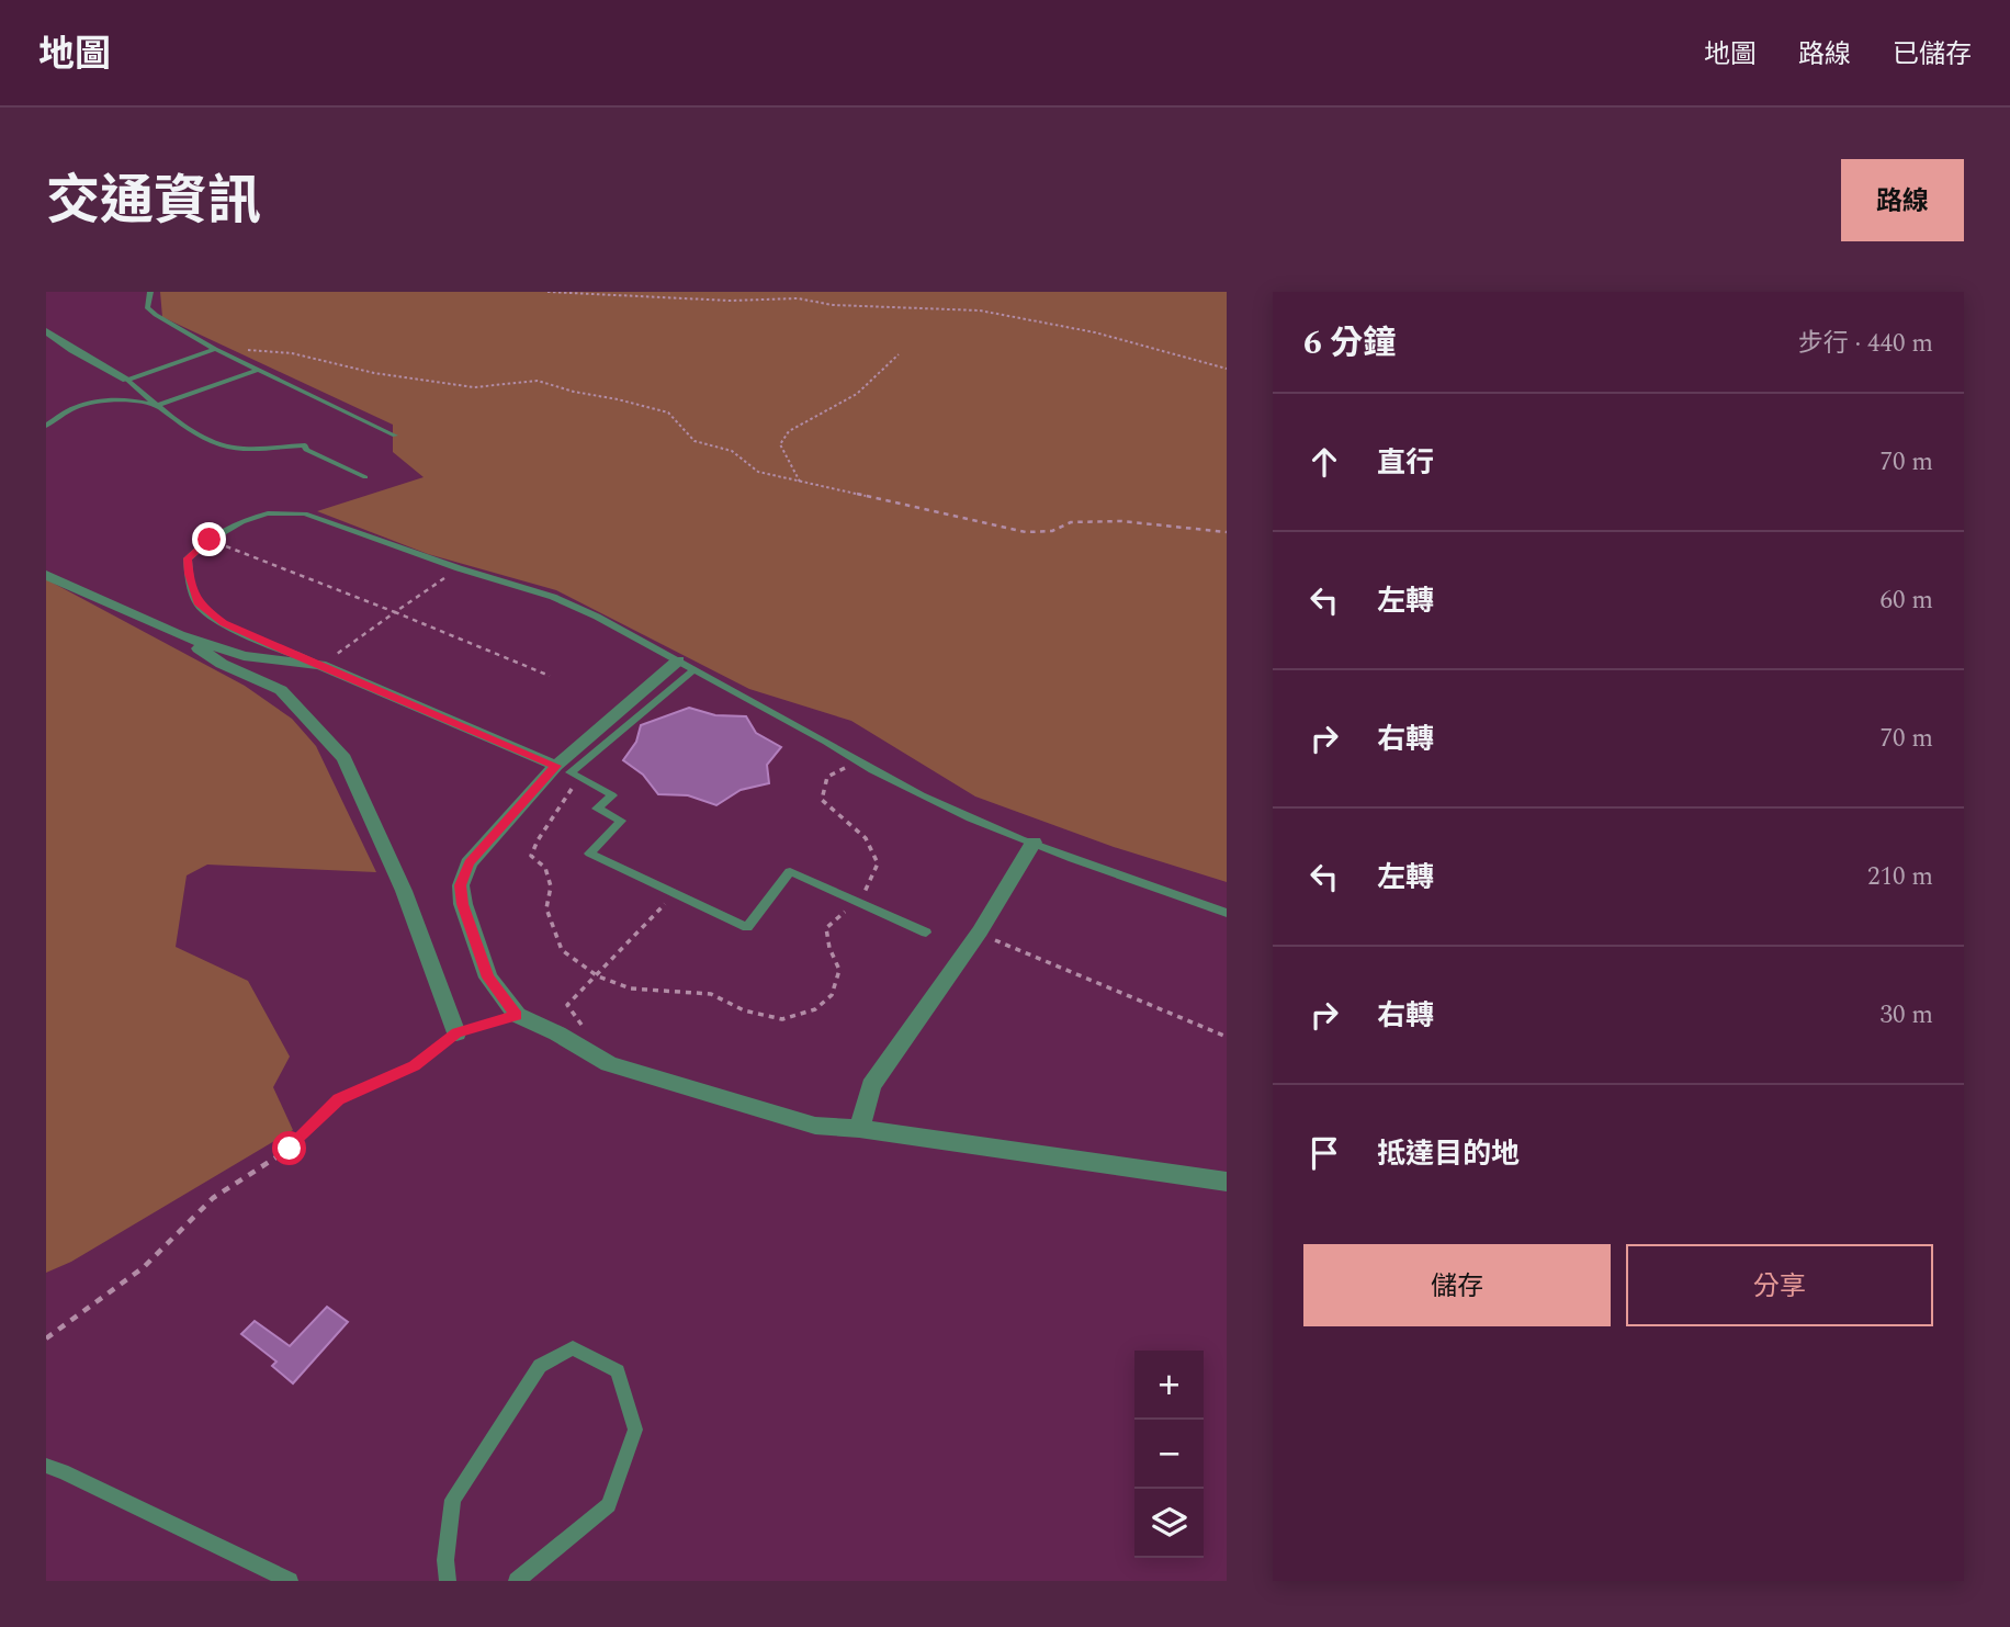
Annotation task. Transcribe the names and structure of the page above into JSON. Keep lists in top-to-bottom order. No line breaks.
{"page":{"header":"地圖","nav":["地圖","路線","已儲存"],"title":"交通資訊","buttons":["路線",["儲存","分享"]],"heading":["6 分鐘","步行 · 440 m"],"list":[["直行","70 m"],["左轉","60 m"],["右轉","70 m"],["左轉","210 m"],["右轉","30 m"],"抵達目的地"],"map_buttons":["+","−"]}}
